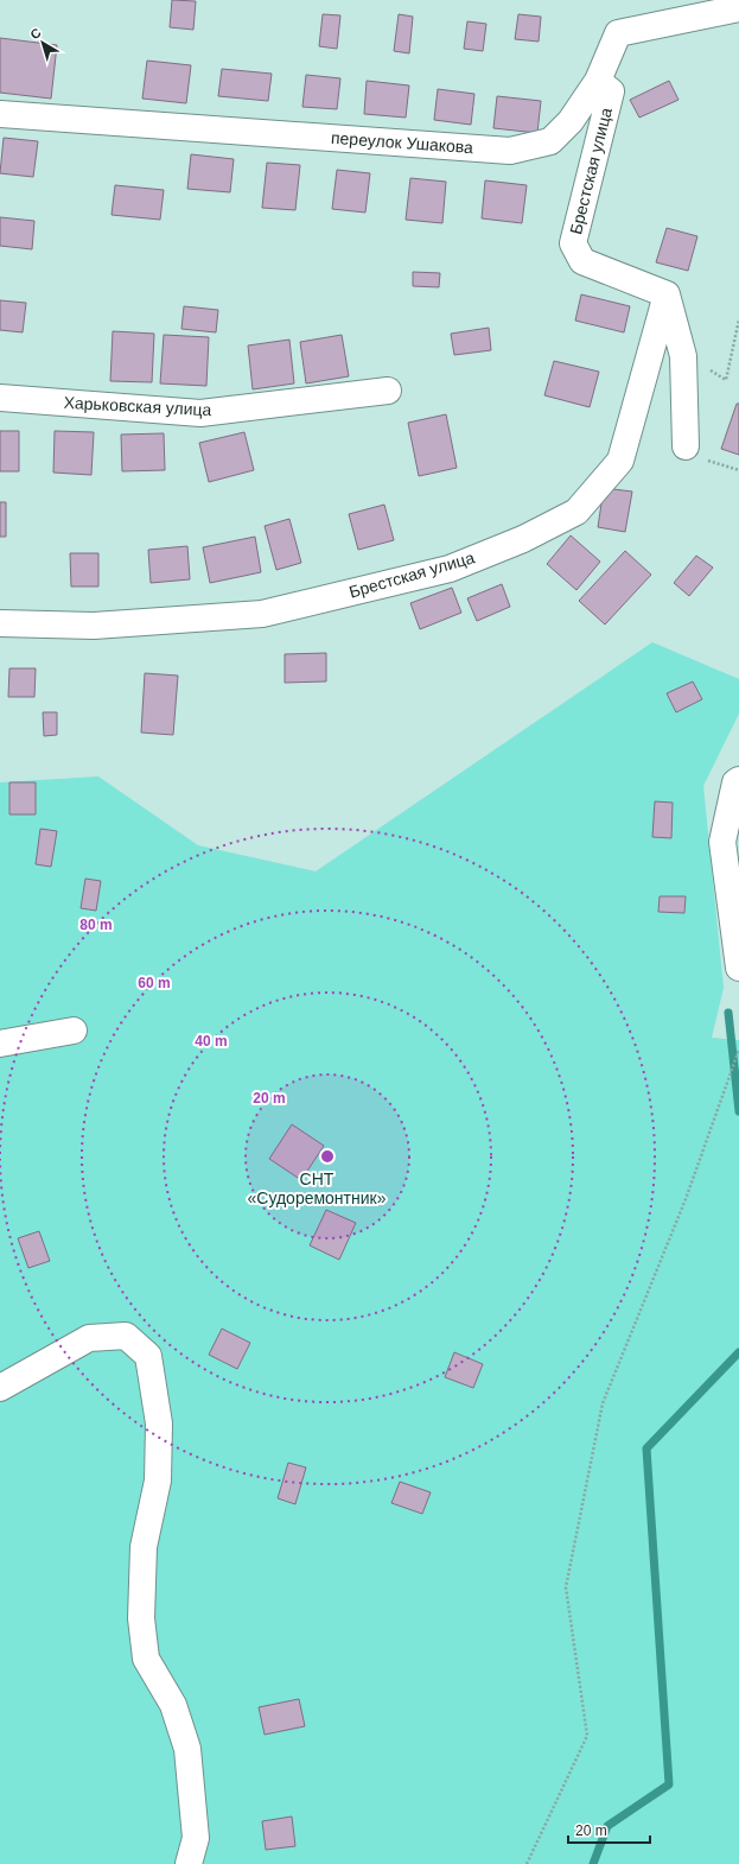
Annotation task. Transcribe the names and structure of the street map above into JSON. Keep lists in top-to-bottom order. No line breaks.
{"streets":{"street":["переулок Ушакова","Брестская улица","Харьковская улица"]},"crossings":[["переулок Ушакова","Брестская улица"]],"parks":["СНТ «Судоремонтник»"],"scale_bar":"20 m","north":"top left","rings":["80 m","60 m","40 m","20 m"]}
